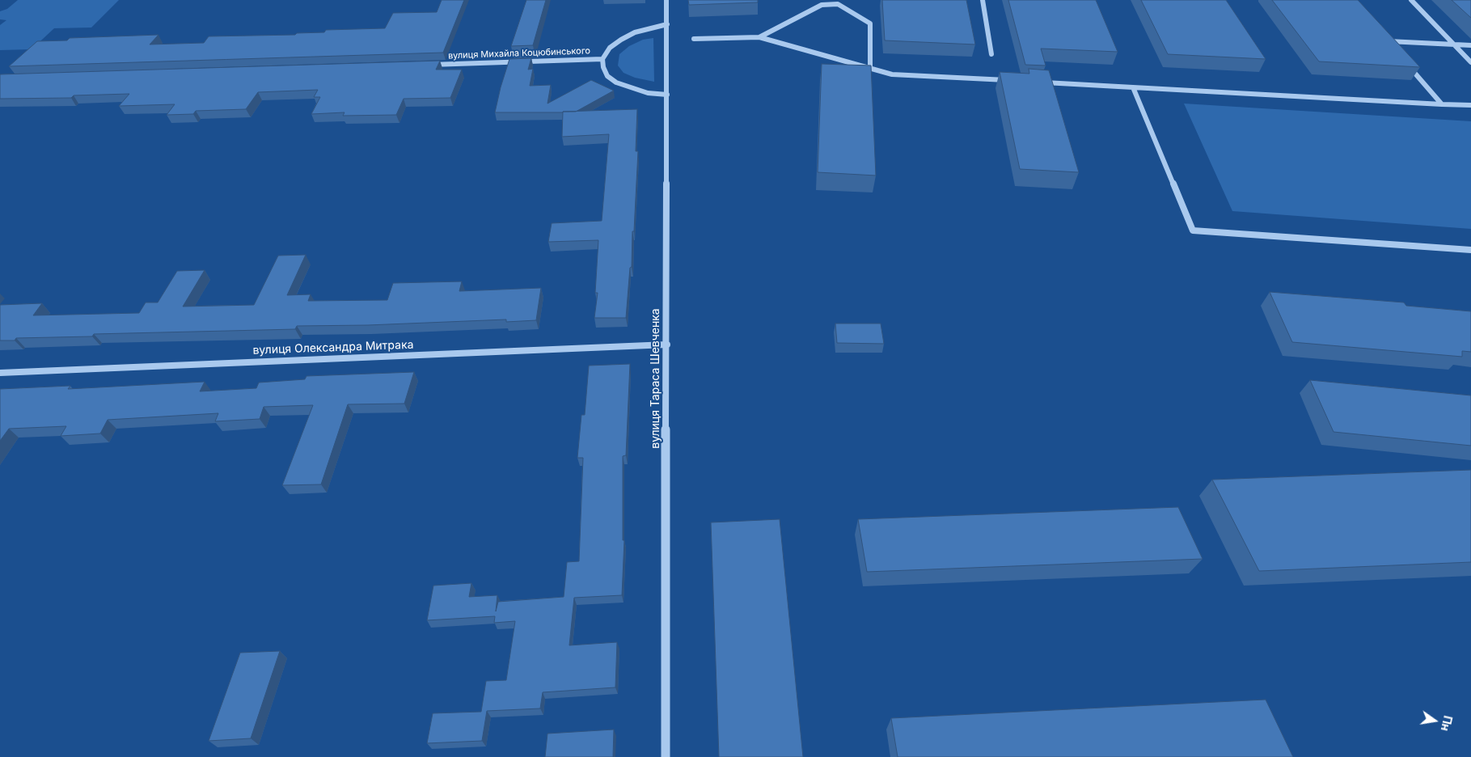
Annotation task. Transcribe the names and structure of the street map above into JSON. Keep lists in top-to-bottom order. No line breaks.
{"streets":{"street":["вулиця Михайла Коцюбинського","вулиця Олександра Митрака","вулиця Тараса Шевченка"]},"crossings":[["вулиця Михайла Коцюбинського","вулиця Тараса Шевченка"],["вулиця Олександра Митрака","вулиця Тараса Шевченка"]],"north":"right"}
